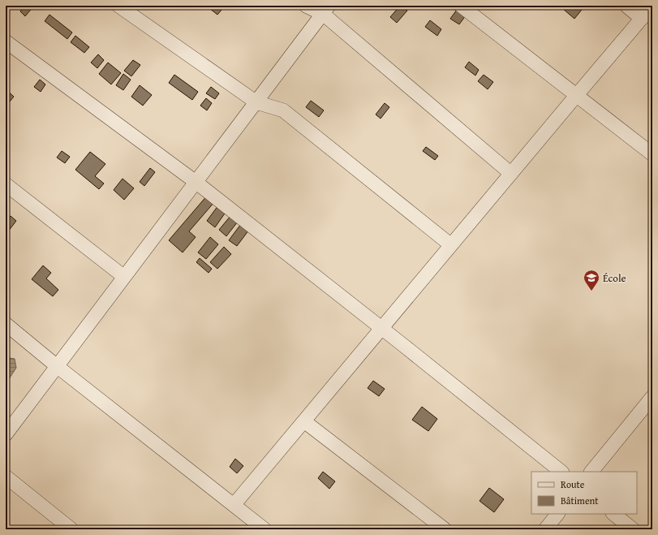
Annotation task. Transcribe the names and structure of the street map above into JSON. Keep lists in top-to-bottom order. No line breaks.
{"places":{"school or university":["École"]},"legend":["Route","Bâtiment"]}
